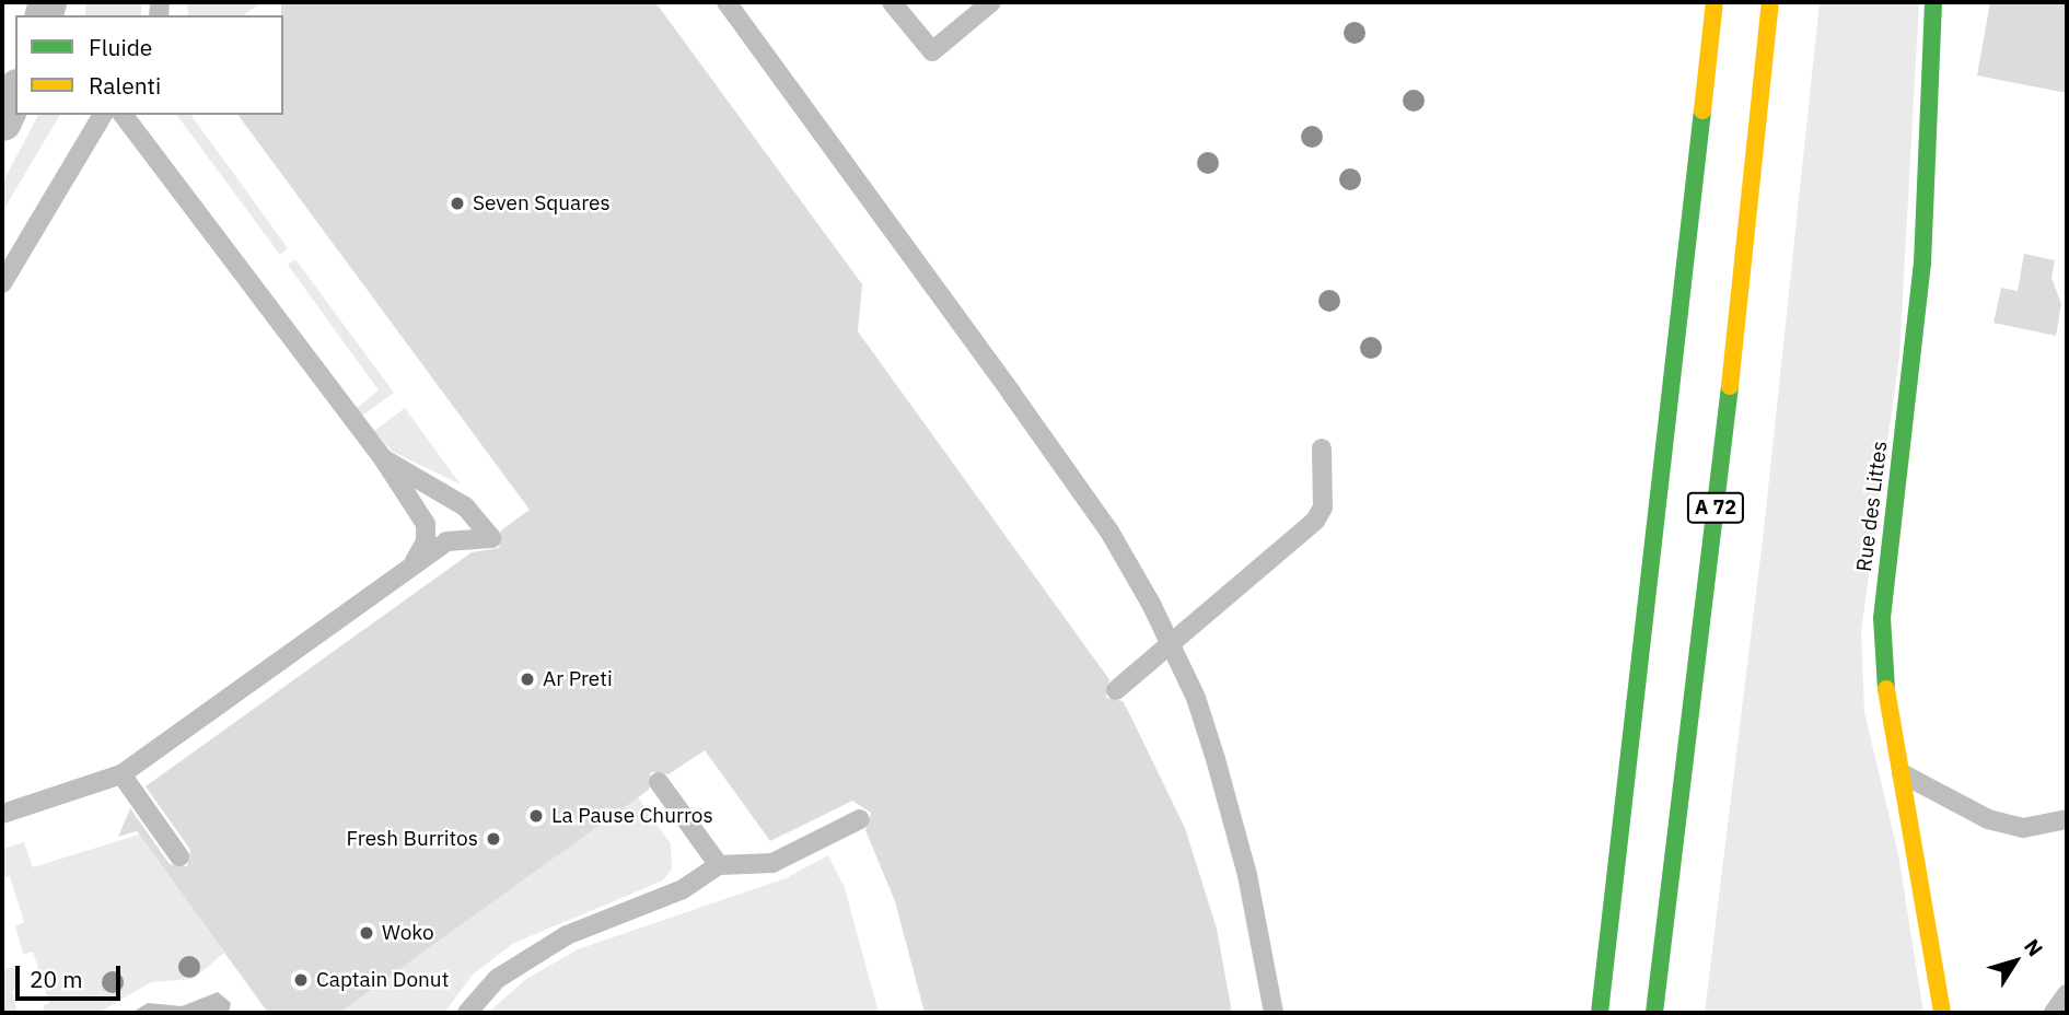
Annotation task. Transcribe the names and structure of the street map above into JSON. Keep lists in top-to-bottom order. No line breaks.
{"streets":{"main road":["Rue des Littes","A 72"]},"places":["Seven Squares","Ar Preti","La Pause Churros","Fresh Burritos","Woko","Captain Donut"],"legend":["Fluide","Ralenti"],"scale_bar":"20 m","north":"top right"}
